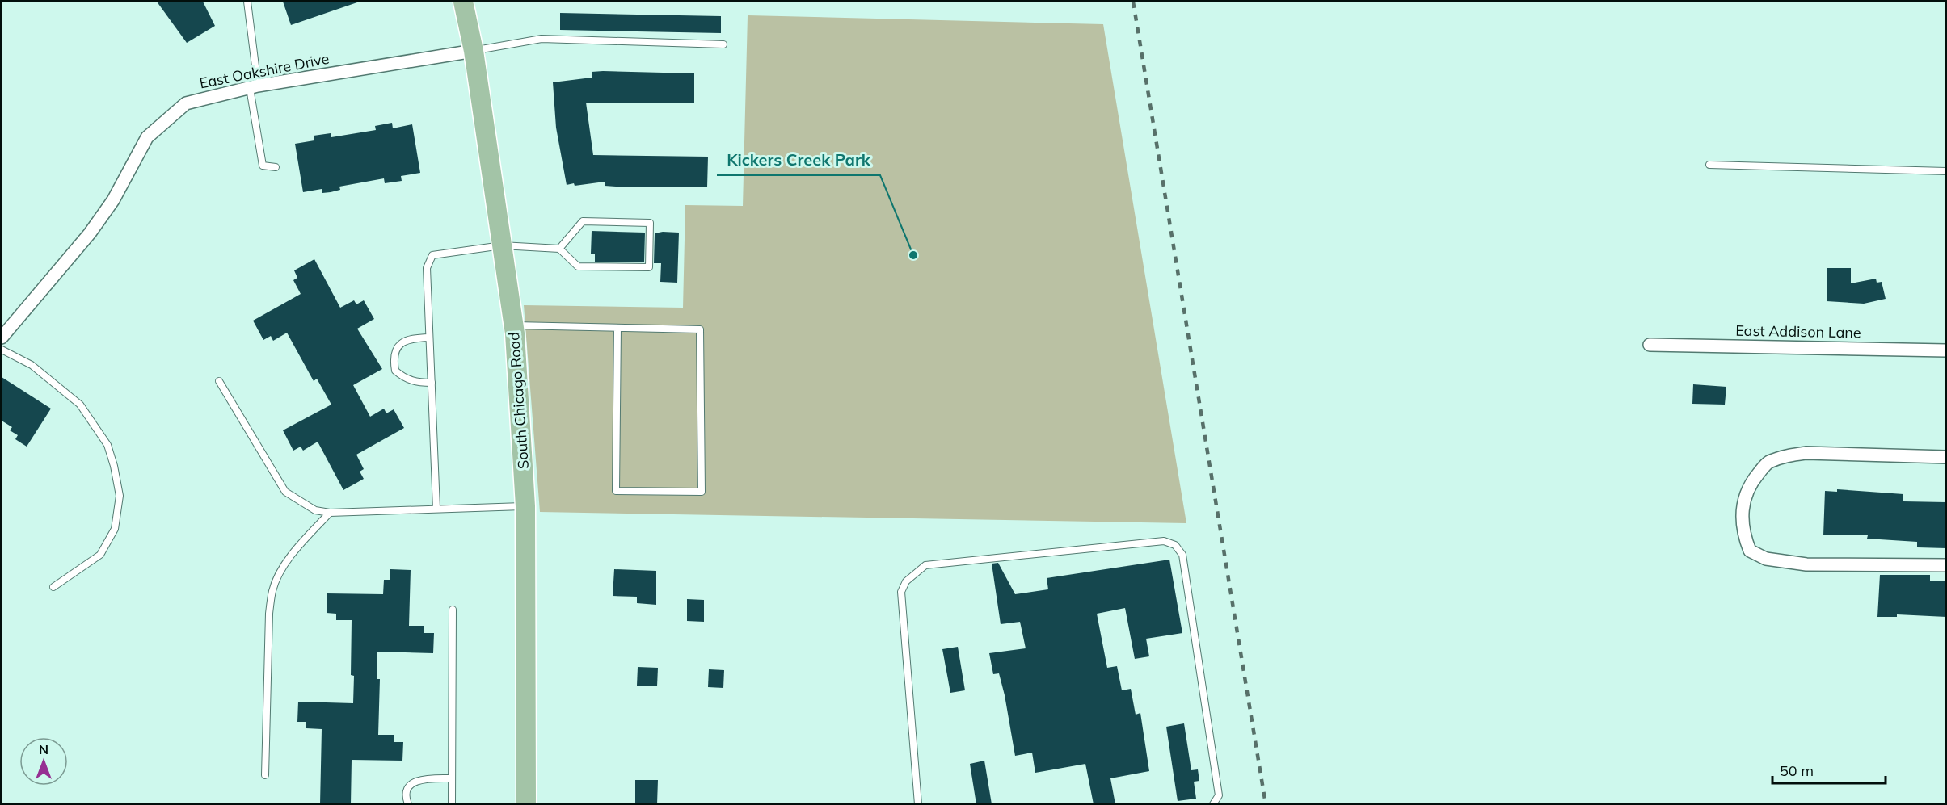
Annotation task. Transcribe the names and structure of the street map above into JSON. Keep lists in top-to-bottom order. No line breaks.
{"streets":{"main road":["South Chicago Road"],"street":["East Oakshire Drive","East Addison Lane"]},"crossings":[["East Oakshire Drive","South Chicago Road"]],"places":["Kickers Creek Park"],"scale_bar":"50 m","north":"top"}
